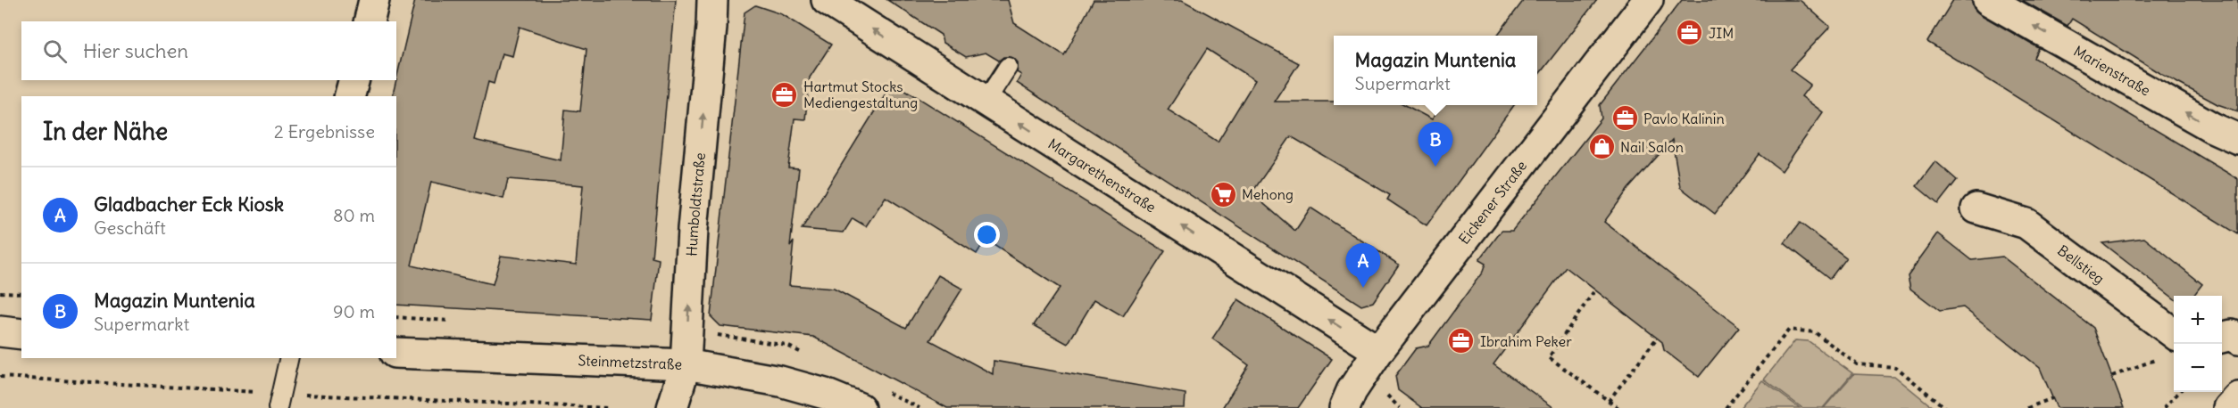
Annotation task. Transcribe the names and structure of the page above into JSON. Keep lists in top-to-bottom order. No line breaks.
{"streets":{"street":["Marienstraße","Margarethenstraße","Eickener Straße","Humboldtstraße","Bellstieg","Steinmetzstraße"]},"crossings":[["Margarethenstraße","Eickener Straße"],["Humboldtstraße","Steinmetzstraße"]],"one_way":["Marienstraße","Margarethenstraße","Humboldtstraße"],"places":{"office":["JIM","Hartmut Stocks Mediengestaltung","Pavlo Kalinin","Ibrahim Peker"],"shop":["Nail Salon"],"supermarket":["Mehong"]},"page":{"search":"Hier suchen","popup":["Magazin Muntenia","Supermarkt"],"heading":["In der Nähe","2 Ergebnisse"],"pins":["B","A"],"list":[{"mark":"A","name":"Gladbacher Eck Kiosk","note":"Geschäft","value":"80 m"},{"mark":"B","name":"Magazin Muntenia","note":"Supermarkt","value":"90 m"}],"map_buttons":["+","−"]}}
